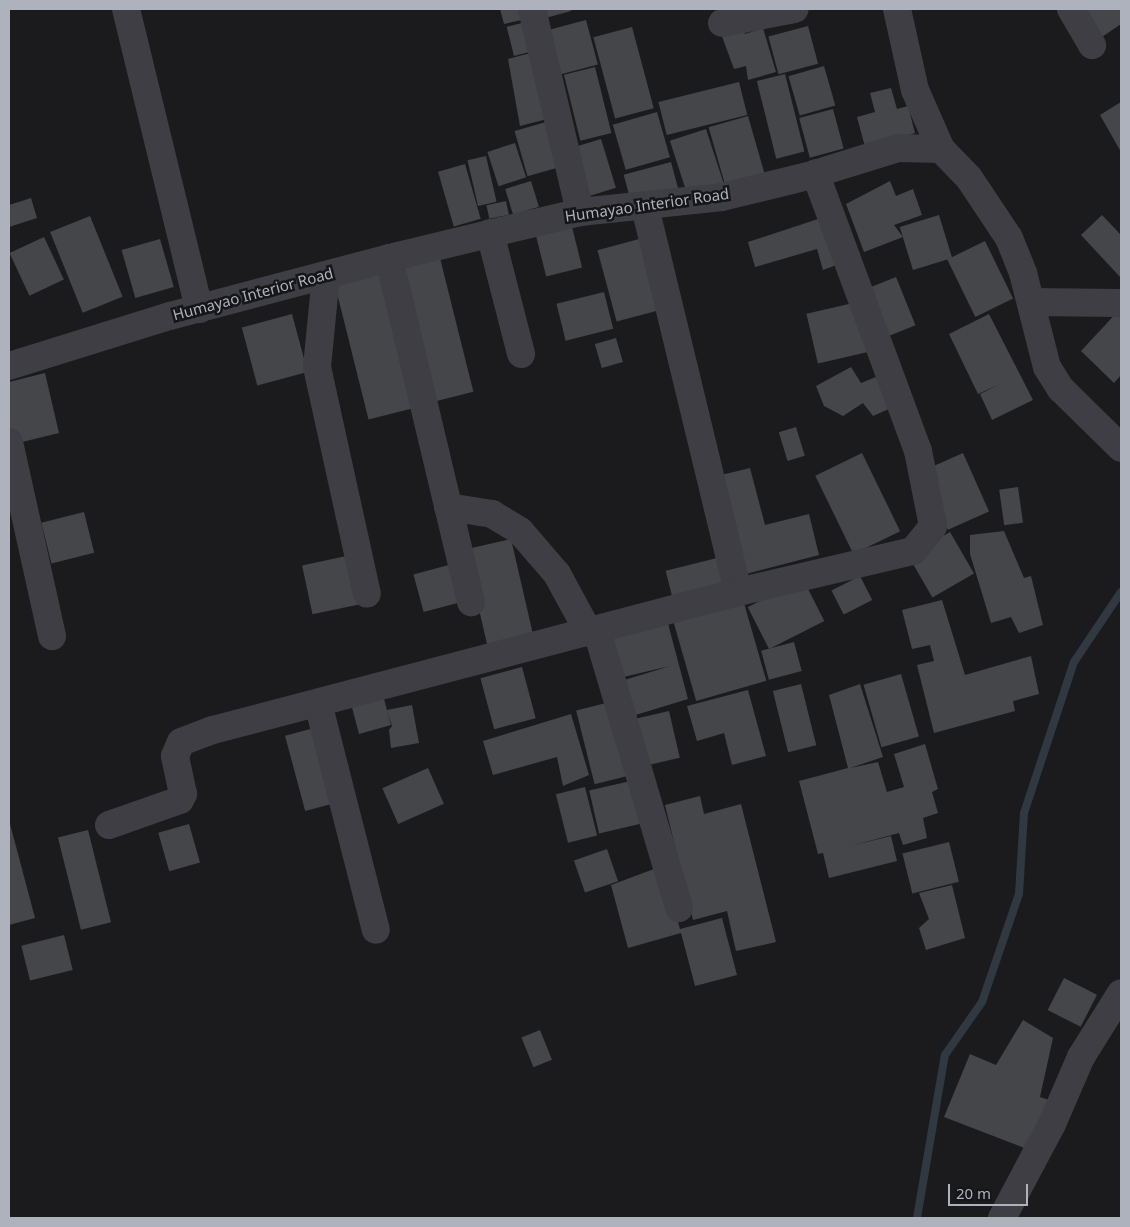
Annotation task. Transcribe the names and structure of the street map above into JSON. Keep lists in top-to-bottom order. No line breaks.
{"streets":{"street":["Humayao Interior Road"]},"scale_bar":"20 m"}
